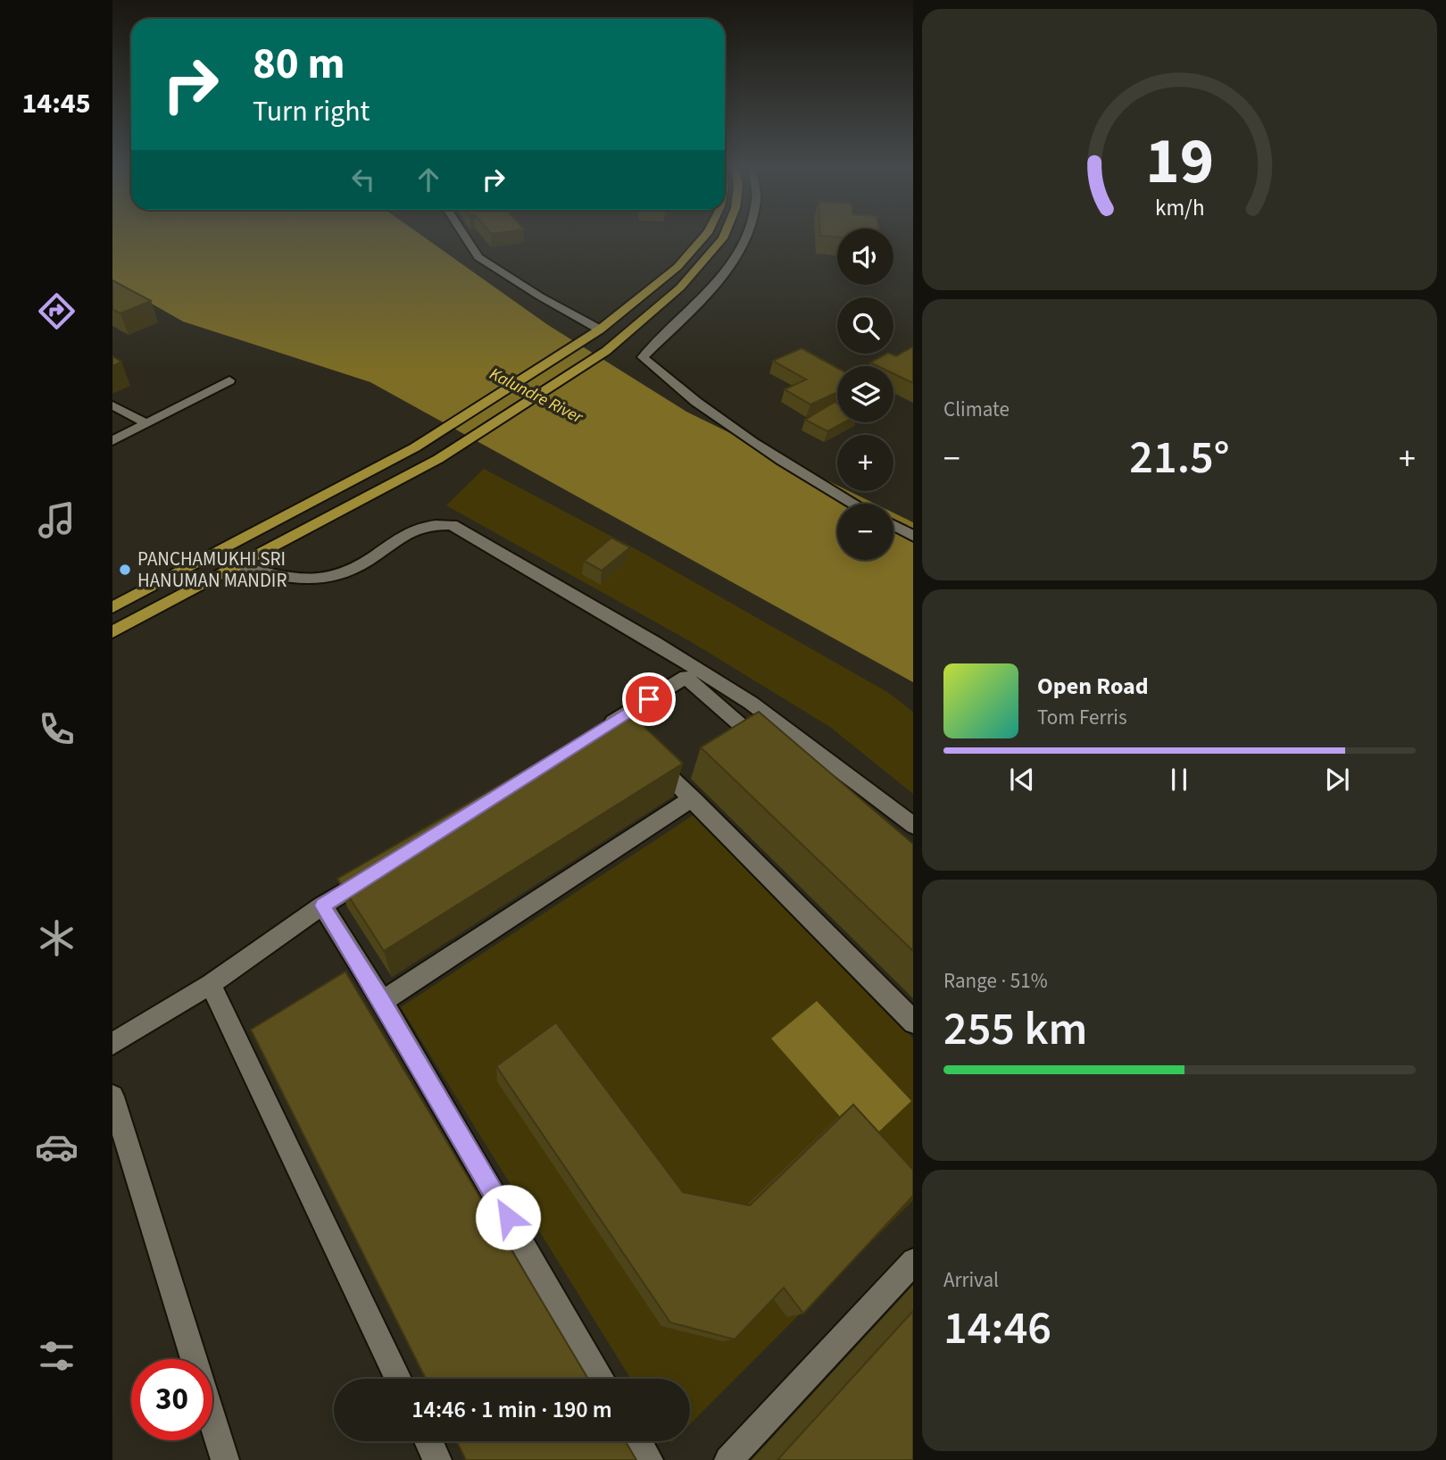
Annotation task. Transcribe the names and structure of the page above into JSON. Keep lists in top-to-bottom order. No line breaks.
{"water":["Kalundre River"],"places":["PANCHAMUKHI SRI HANUMAN MANDIR"],"page":{"tabs":"14:45","turn":["80 m","Turn right"],"map_buttons":["+","−"],"tile":["Climate",["Range · 51%","255 km"],["Arrival","14:46"]],"heat":["−","21.5°","+"],"song":["Open Road","Tom Ferris"],"limit":"30","trip":"14:46 · 1 min · 190 m","gauge":["19","km/h"]}}
